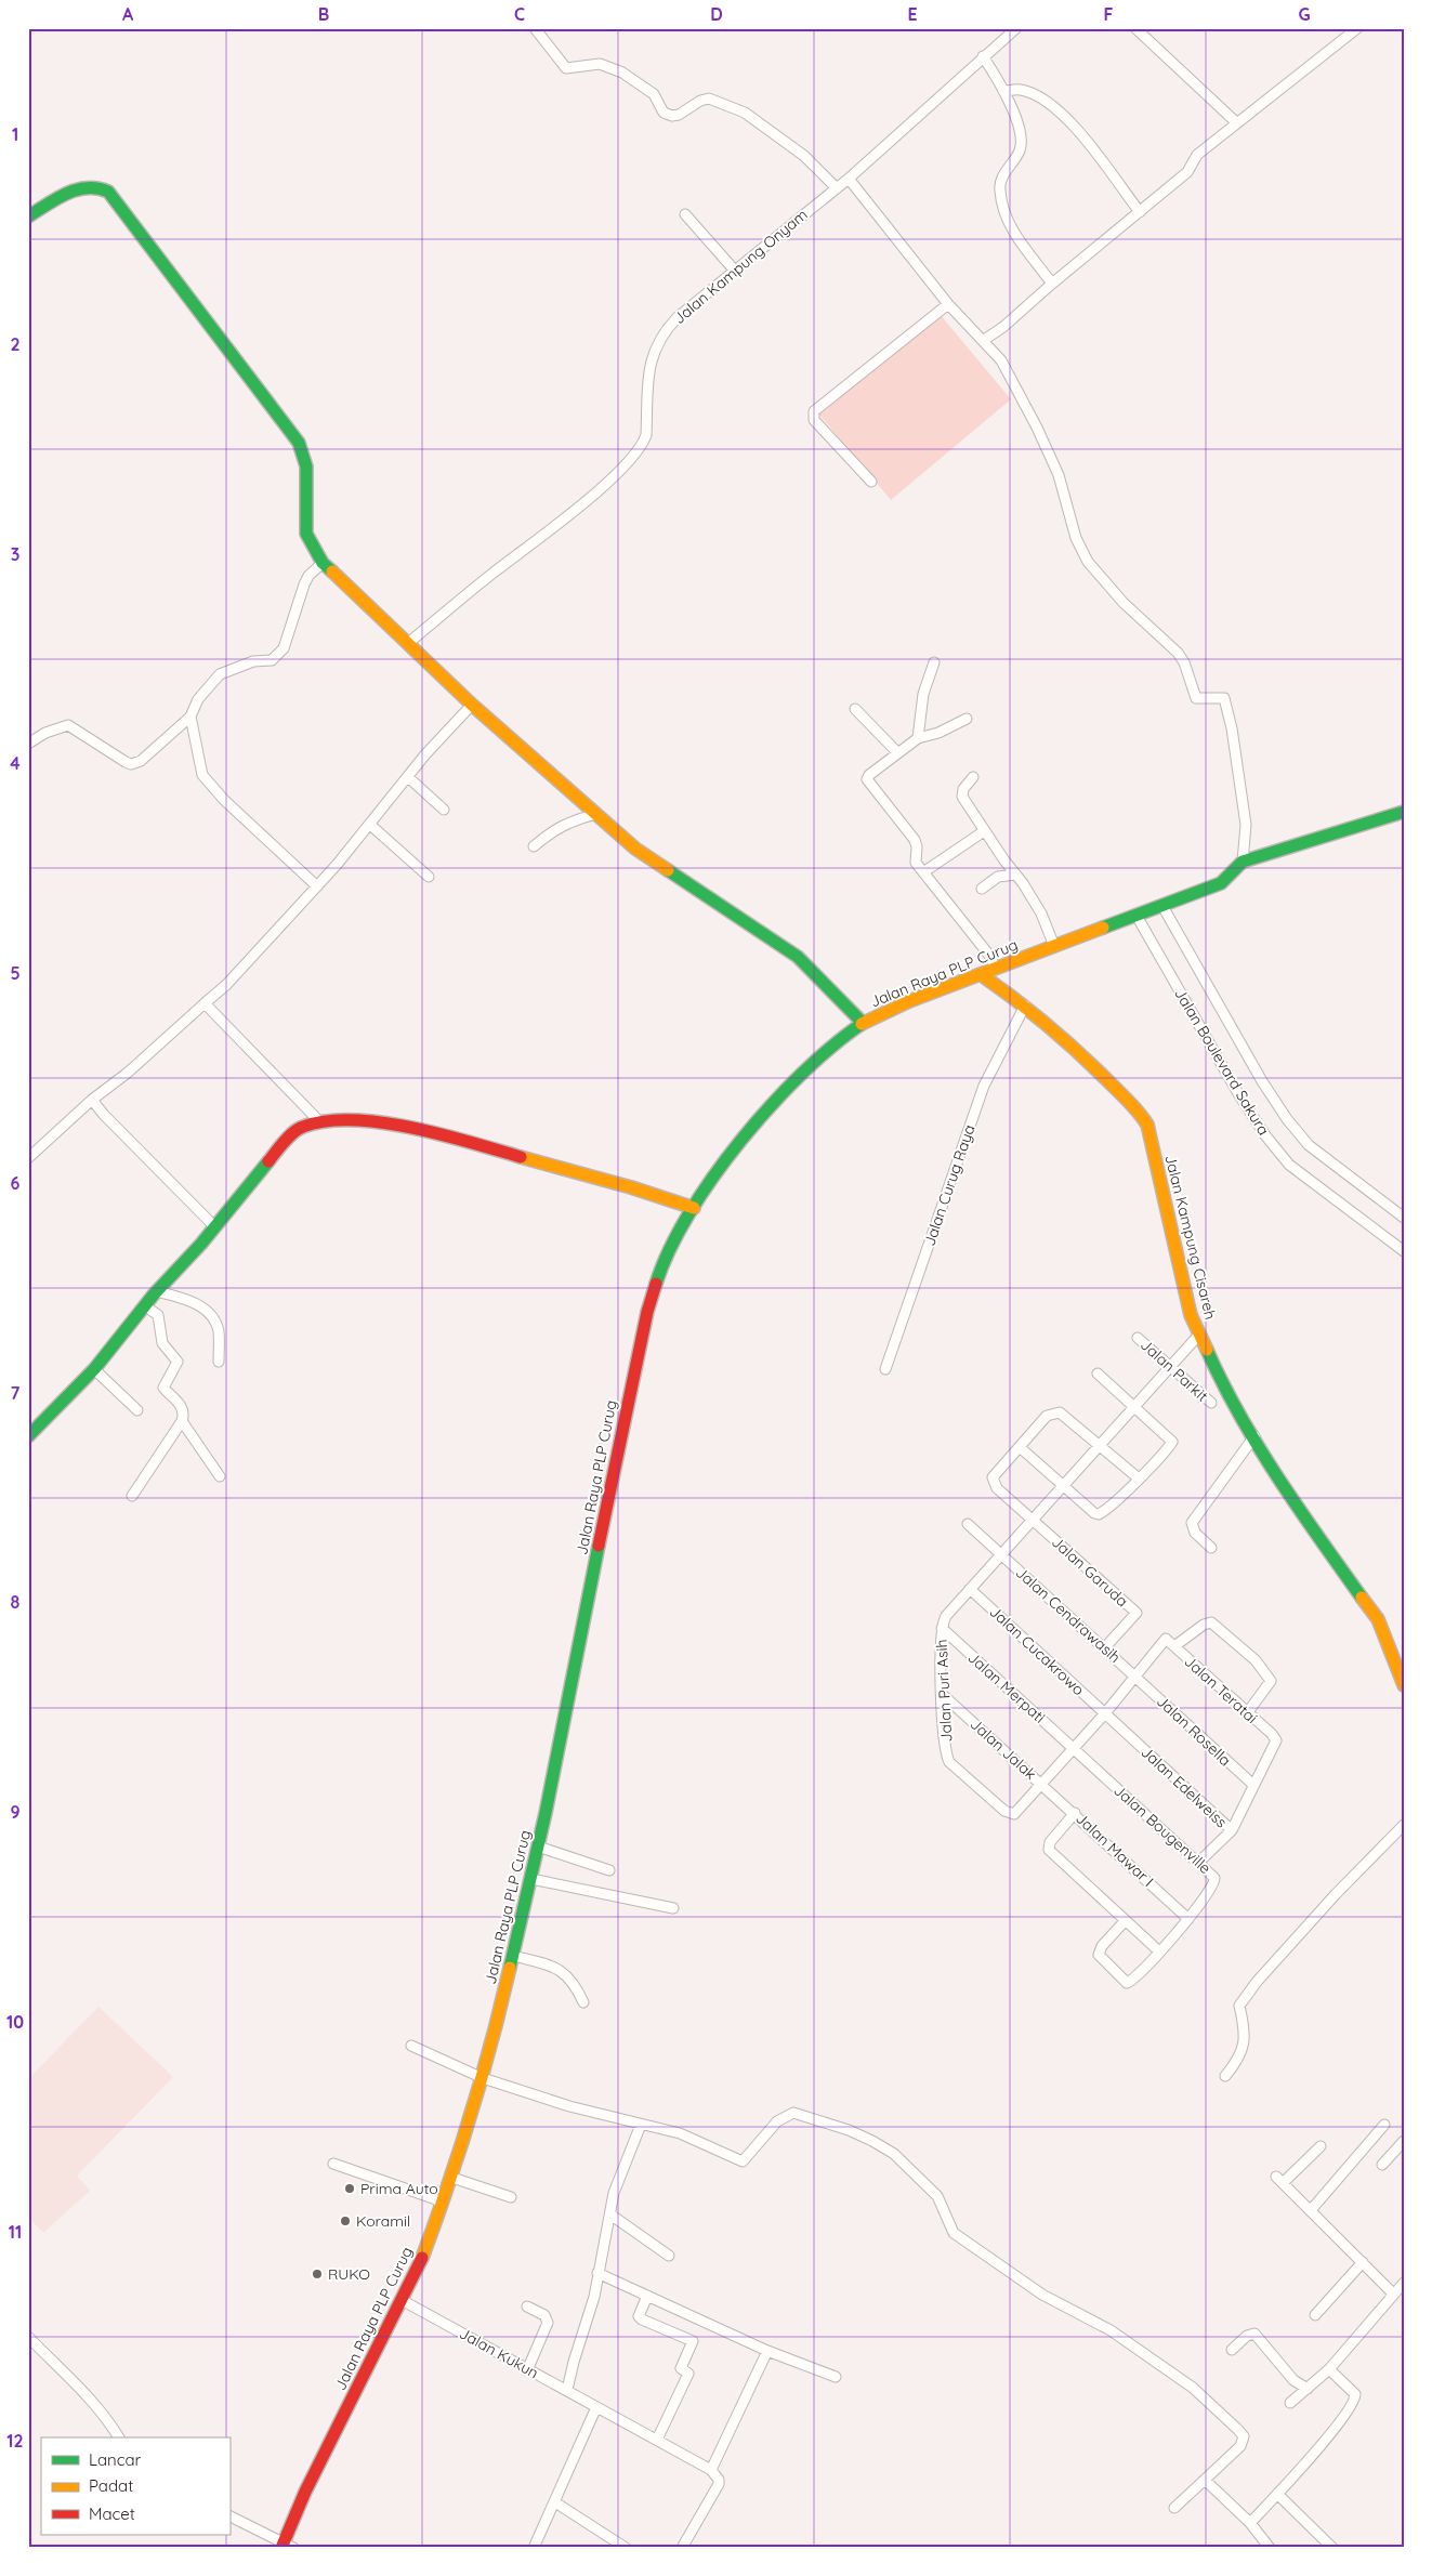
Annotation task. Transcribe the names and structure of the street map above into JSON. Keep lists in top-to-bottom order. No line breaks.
{"streets":{"main road":["Jalan Raya PLP Curug","Jalan Kampung Cisareh"],"street":["Jalan Kampung Onyam","Jalan Boulevard Sakura","Jalan Curug Raya","Jalan Parkit","Jalan Garuda","Jalan Cendrawasih","Jalan Cucakrowo","Jalan Merpati","Jalan Teratai","Jalan Puri Asih","Jalan Rosella","Jalan Jalak","Jalan Edelweiss","Jalan Bougenville","Jalan Mawar I","Jalan Kukun"]},"crossings":[["Jalan Raya PLP Curug","Jalan Boulevard Sakura"],["Jalan Raya PLP Curug","Jalan Kampung Cisareh"],["Jalan Raya PLP Curug","Jalan Kukun"],["Jalan Curug Raya","Jalan Kampung Cisareh"],["Jalan Kampung Cisareh","Jalan Puri Asih"],["Jalan Parkit","Jalan Puri Asih"],["Jalan Garuda","Jalan Cendrawasih"],["Jalan Garuda","Jalan Puri Asih"],["Jalan Cendrawasih","Jalan Puri Asih"],["Jalan Cendrawasih","Jalan Rosella"],["Jalan Cucakrowo","Jalan Puri Asih"],["Jalan Cucakrowo","Jalan Edelweiss"],["Jalan Merpati","Jalan Puri Asih"],["Jalan Merpati","Jalan Bougenville"],["Jalan Teratai","Jalan Puri Asih"],["Jalan Teratai","Jalan Rosella"],["Jalan Puri Asih","Jalan Rosella"],["Jalan Puri Asih","Jalan Jalak"],["Jalan Puri Asih","Jalan Edelweiss"],["Jalan Puri Asih","Jalan Bougenville"],["Jalan Puri Asih","Jalan Mawar I"],["Jalan Jalak","Jalan Mawar I"],["Jalan Edelweiss","Jalan Bougenville"],["Jalan Bougenville","Jalan Mawar I"]],"places":["Prima Auto","Koramil","RUKO"],"legend":["Lancar","Padat","Macet"],"grid":{"columns":["A","B","C","D","E","F","G"],"rows":["1","2","3","4","5","6","7","8","9","10","11","12"]}}
